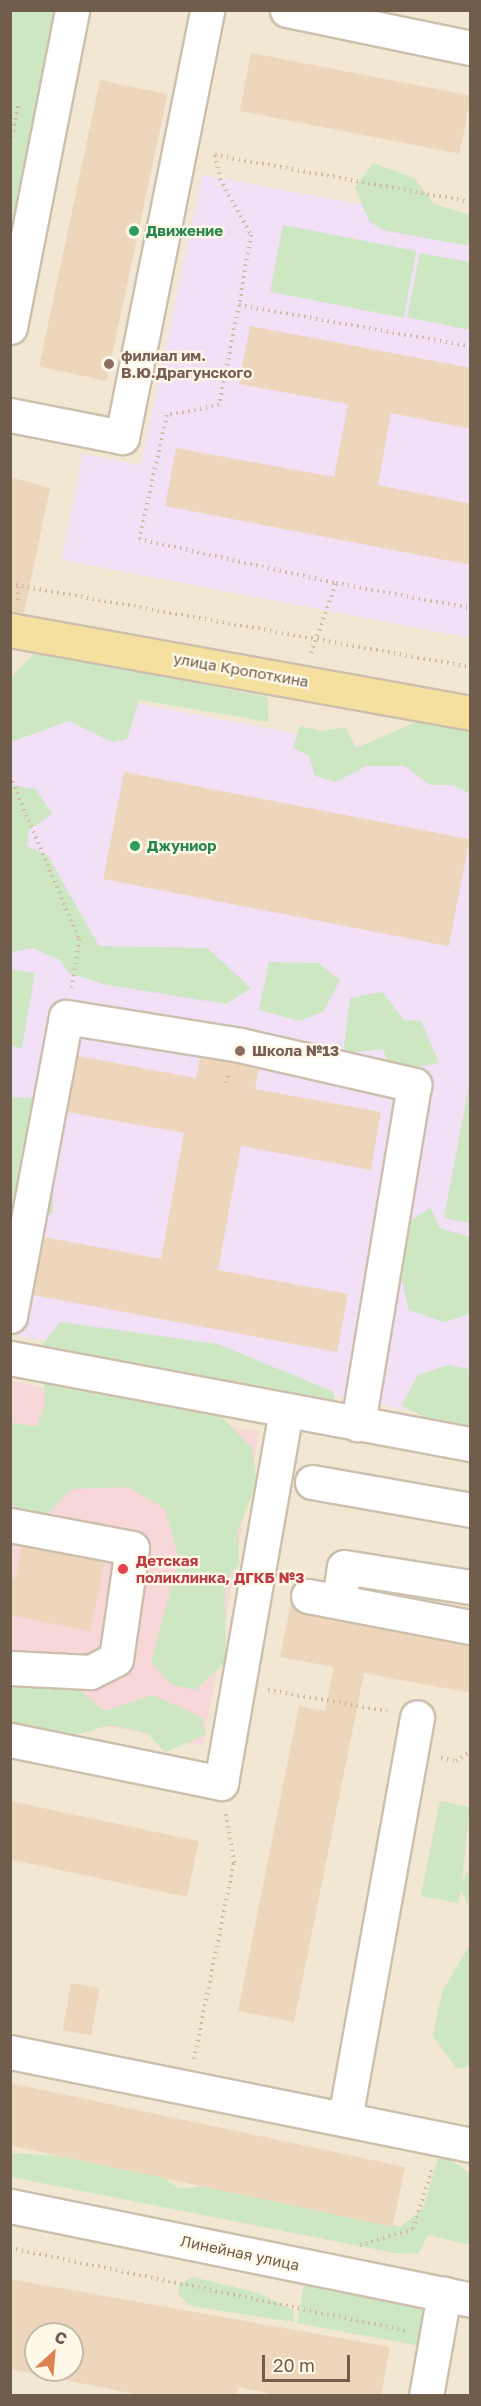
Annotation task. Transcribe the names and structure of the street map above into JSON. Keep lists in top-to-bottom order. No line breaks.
{"streets":{"main road":["улица Кропоткина"],"street":["Линейная улица"]},"places":["Движение","филиал им. В.Ю.Драгунского","Джуниор","Школа №13","Детская поликлинка, ДГКБ №3"],"scale_bar":"20 m","north":"top right"}
